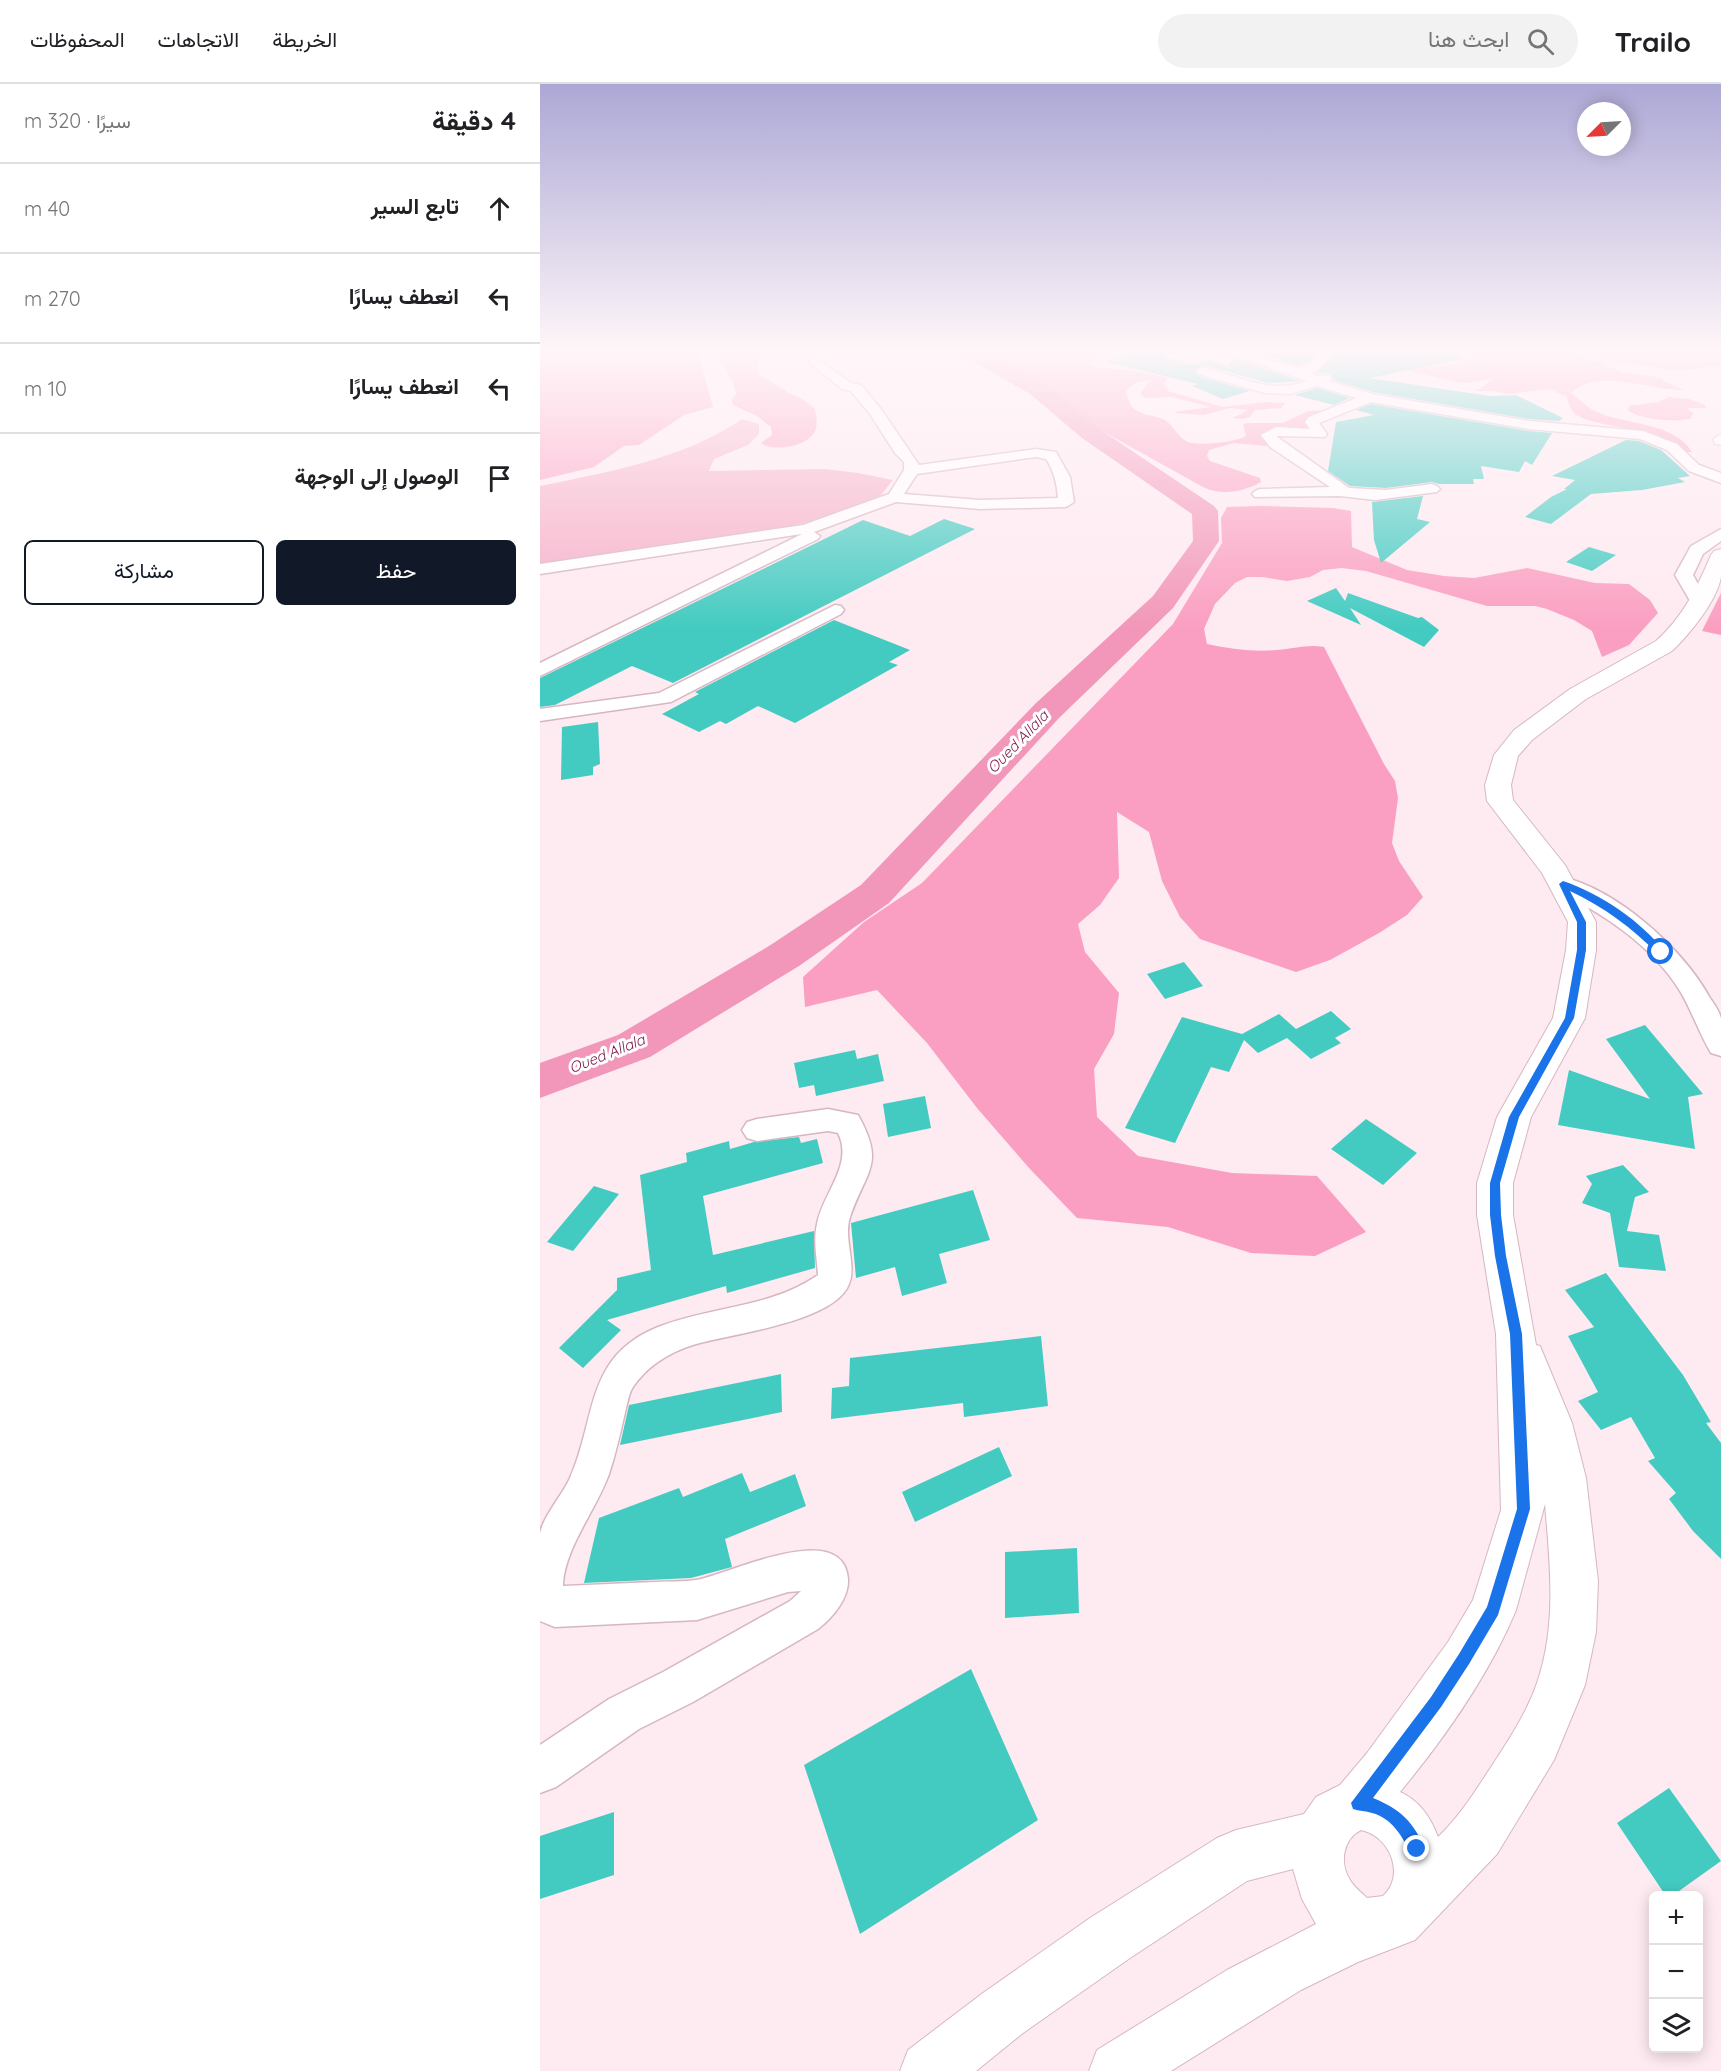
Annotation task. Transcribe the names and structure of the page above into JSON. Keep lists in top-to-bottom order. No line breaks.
{"water":["Oued Allala"],"north":"bottom left","page":{"header":"Trailo","search":"ابحث هنا","nav":["الخريطة","الاتجاهات","المحفوظات"],"heading":["4 دقيقة","سيرًا · 320 m"],"list":[["تابع السير","40 m"],["انعطف يسارًا","270 m"],["انعطف يسارًا","10 m"],"الوصول إلى الوجهة"],"buttons":["حفظ","مشاركة"],"map_buttons":["+","−"]}}
